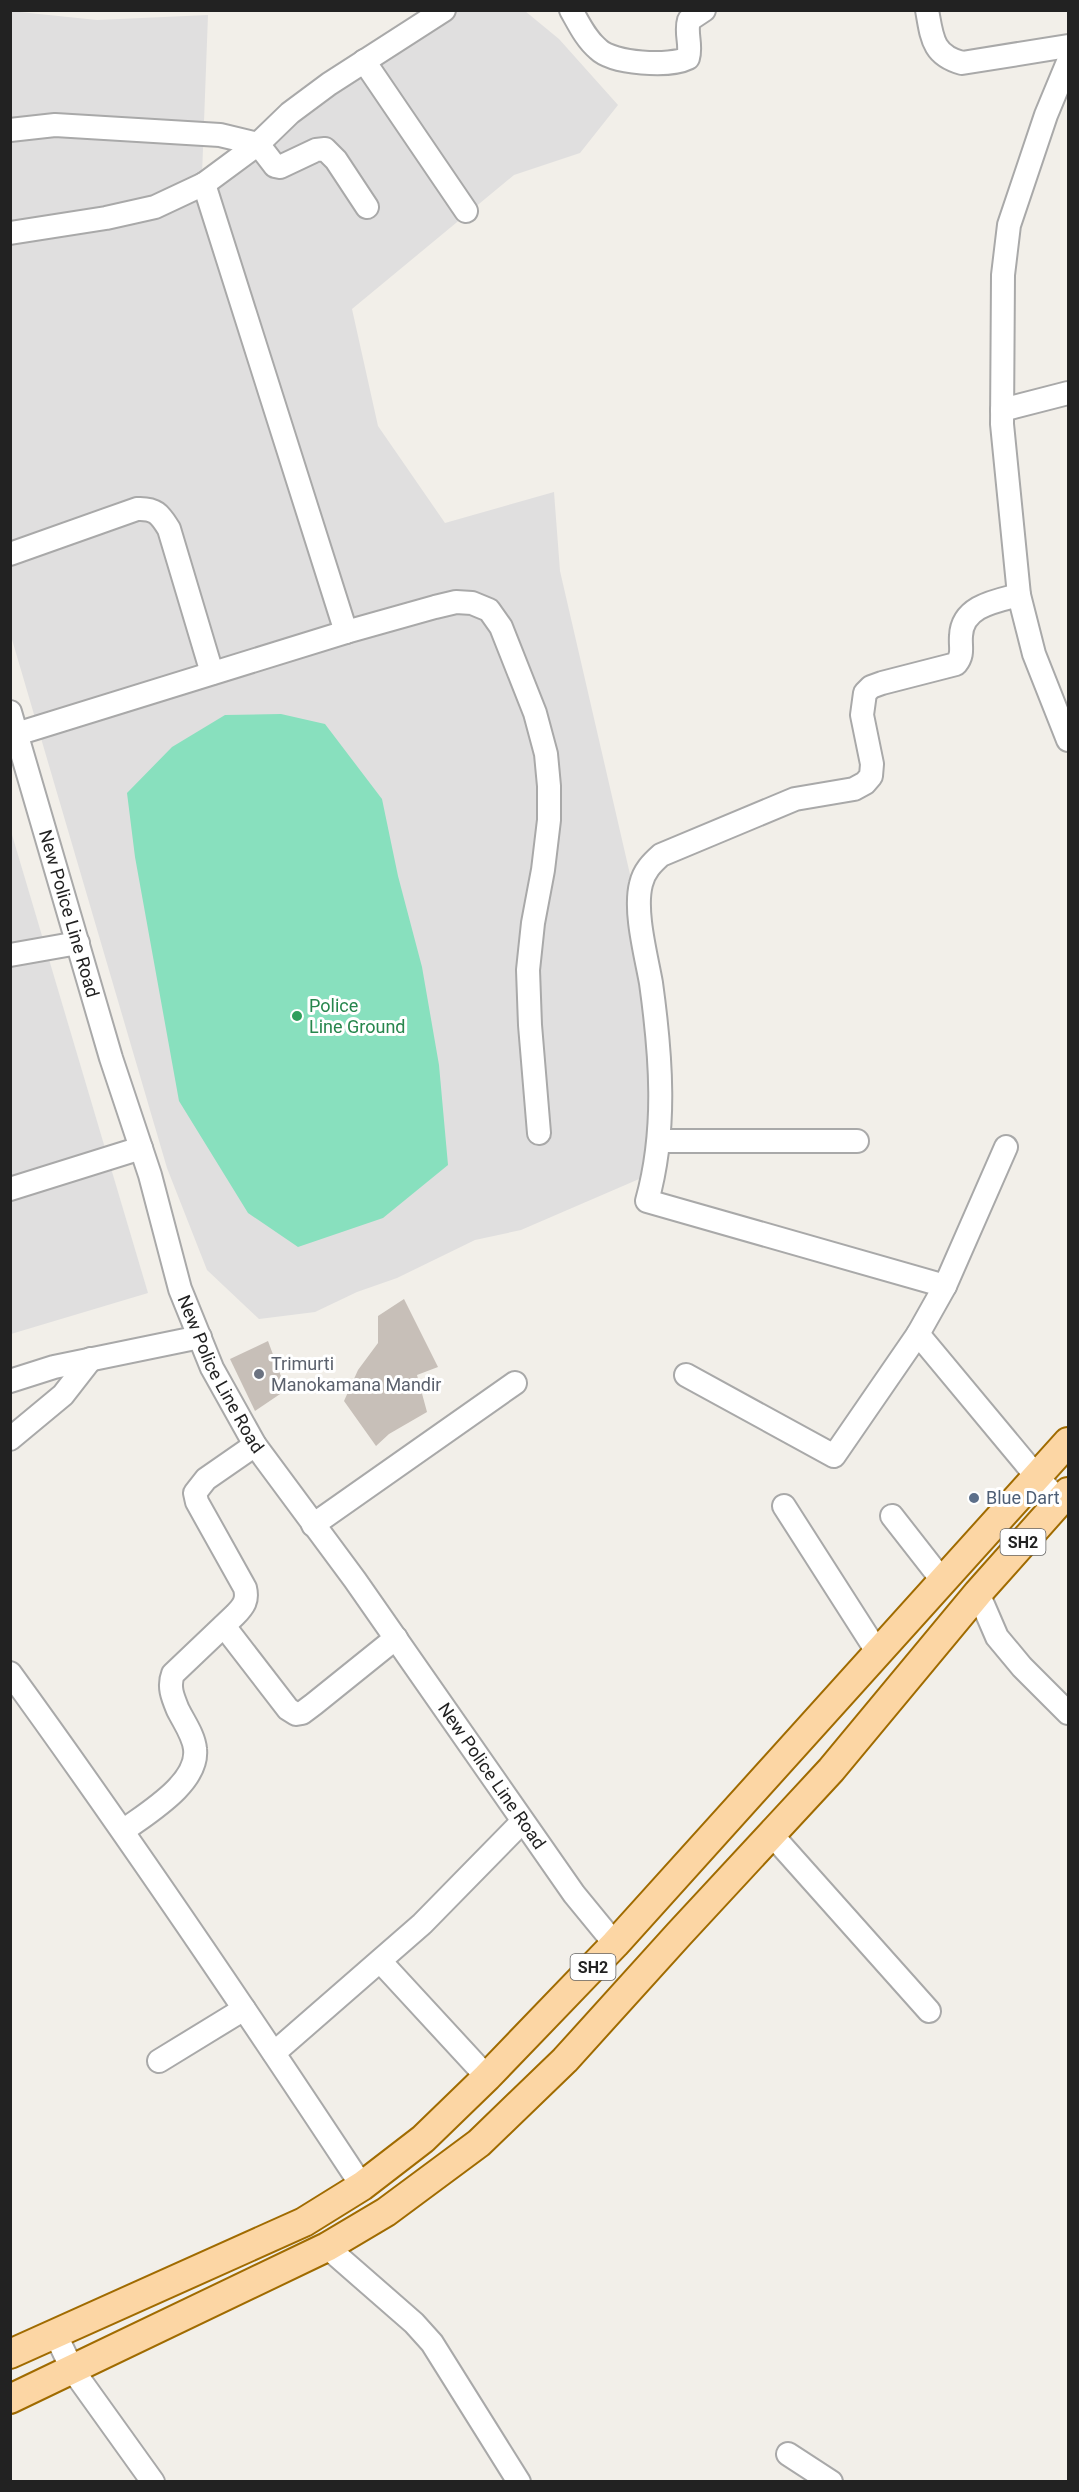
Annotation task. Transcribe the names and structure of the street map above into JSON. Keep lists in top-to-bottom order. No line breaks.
{"streets":{"main road":["SH2"],"street":["New Police Line Road"]},"crossings":[["New Police Line Road","SH2"]],"places":["Police Line Ground","Trimurti Manokamana Mandir","Blue Dart"]}
